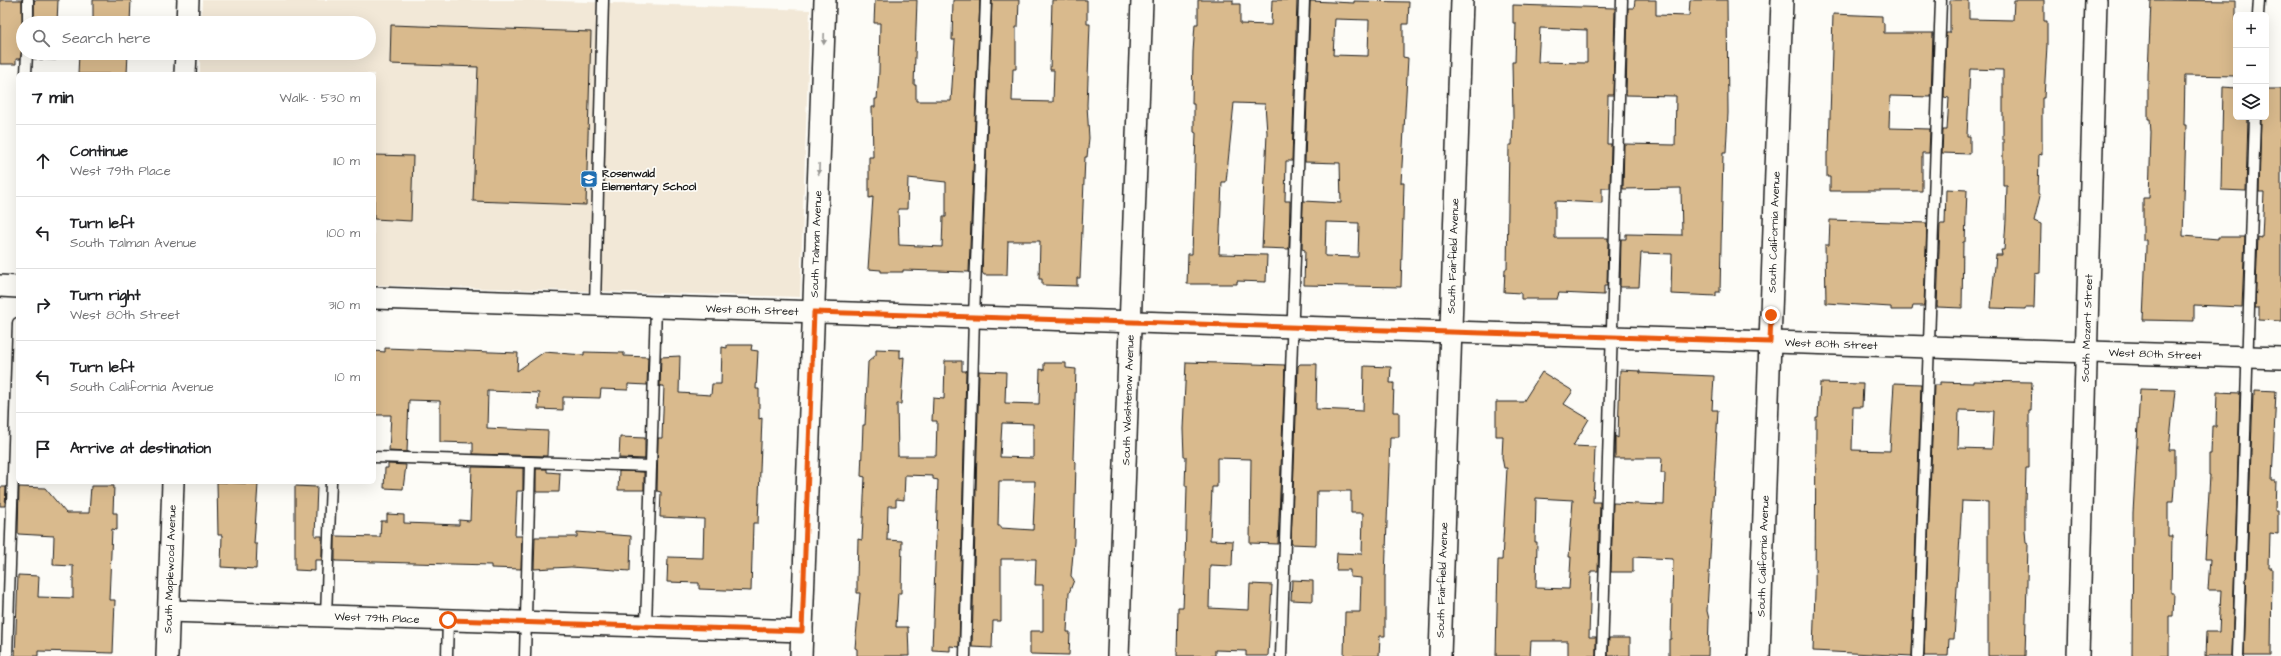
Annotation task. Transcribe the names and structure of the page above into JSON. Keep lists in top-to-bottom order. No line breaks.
{"streets":{"street":["South California Avenue","South Talman Avenue","South Fairfield Avenue","West 80th Street","South Mozart Street","South Washtenaw Avenue","South Maplewood Avenue","West 79th Place"]},"crossings":[["South California Avenue","West 80th Street"],["South Talman Avenue","West 80th Street"],["South Talman Avenue","West 79th Place"],["South Fairfield Avenue","West 80th Street"],["West 80th Street","South Mozart Street"],["West 80th Street","South Washtenaw Avenue"],["South Maplewood Avenue","West 79th Place"]],"one_way":["South Talman Avenue"],"places":{"school or university":["Rosenwald Elementary School"]},"page":{"map_buttons":["+","−"],"search":"Search here","heading":["7 min","Walk · 530 m"],"list":[["Continue","West 79th Place","110 m"],["Turn left","South Talman Avenue","100 m"],["Turn right","West 80th Street","310 m"],["Turn left","South California Avenue","10 m"],"Arrive at destination"]}}
